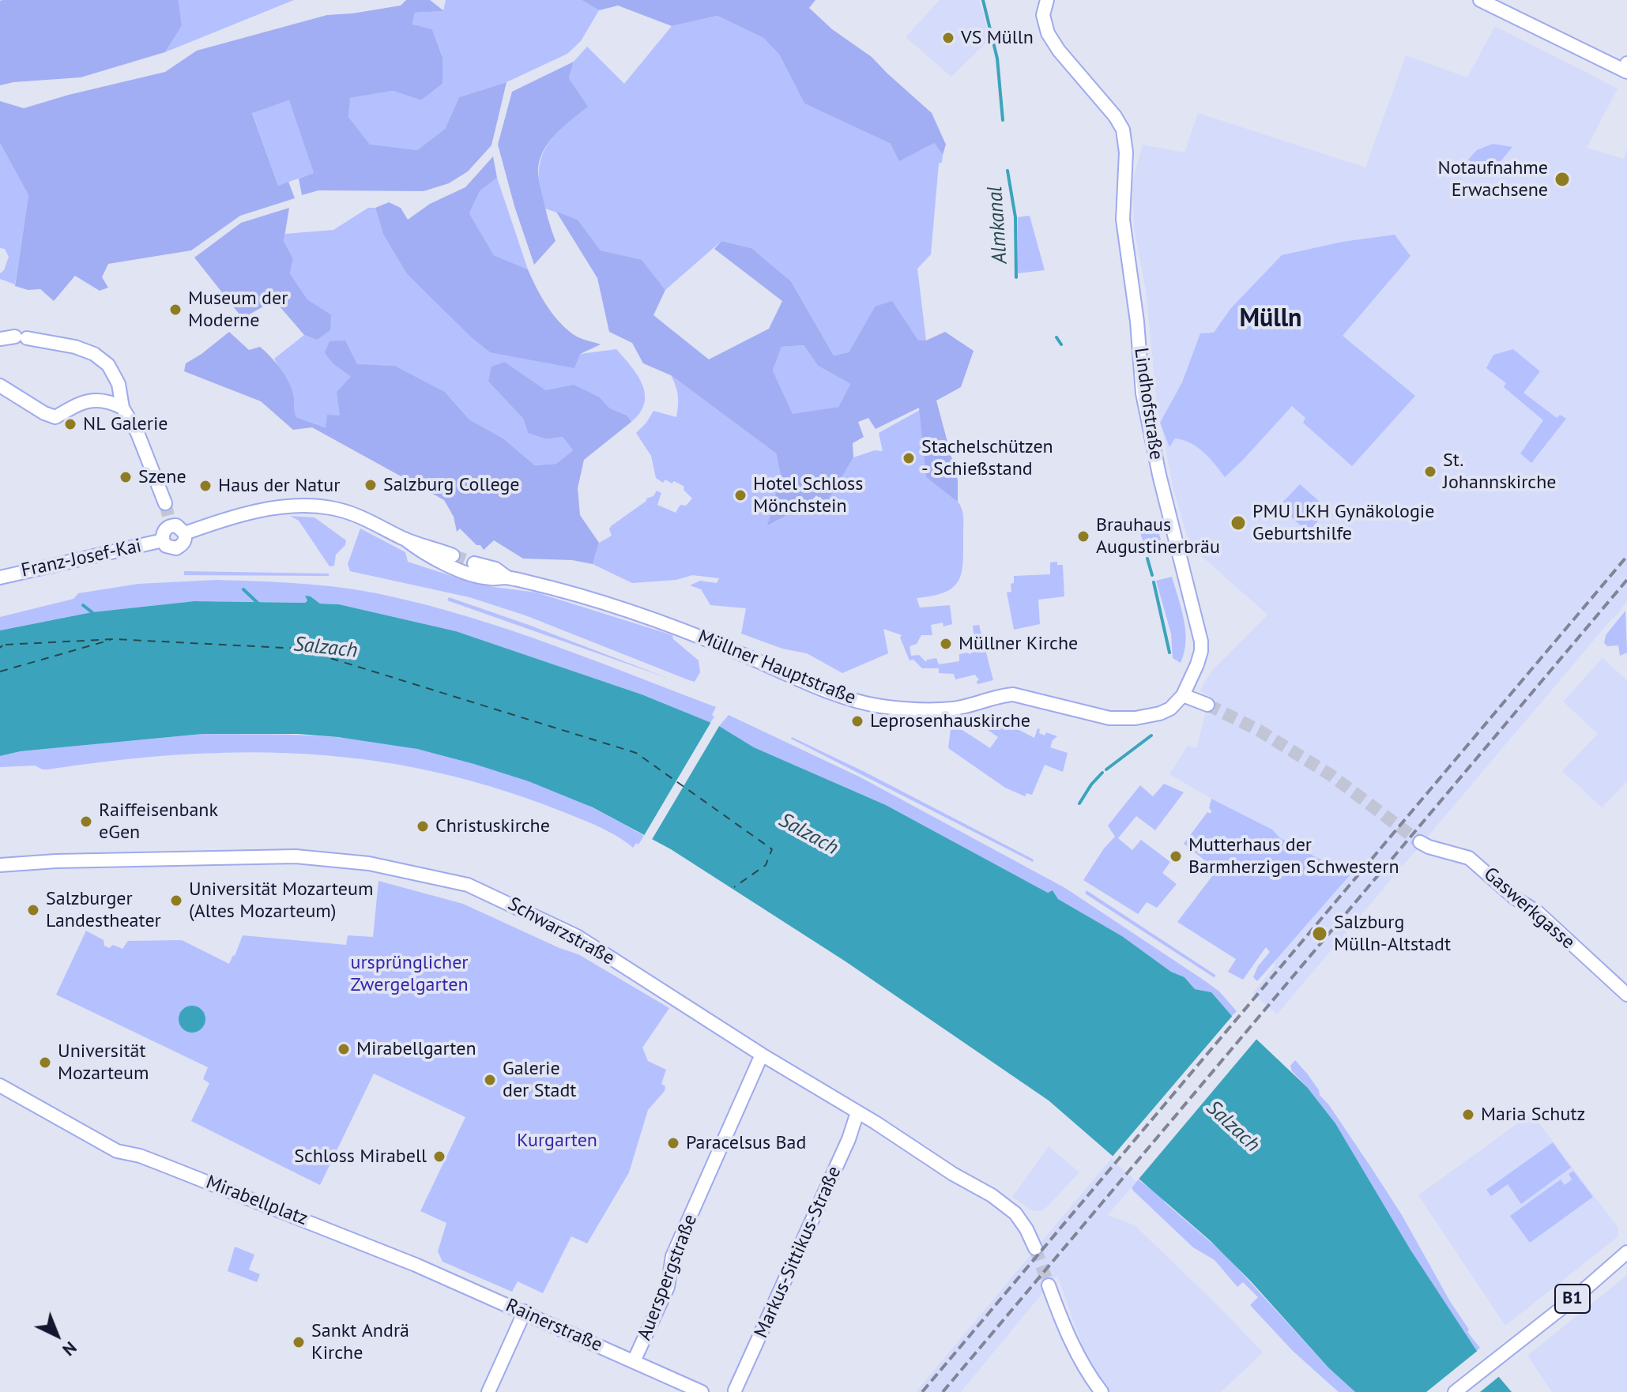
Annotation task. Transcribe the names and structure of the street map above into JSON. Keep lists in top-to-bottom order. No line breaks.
{"streets":{"street":["Lindhofstraße","Franz-Josef-Kai","Müllner Hauptstraße","Gaswerkgasse","Schwarzstraße","Mirabellplatz","Markus-Sittikus-Straße","Auerspergstraße","B1","Rainerstraße"]},"crossings":[["Lindhofstraße","Müllner Hauptstraße"],["Franz-Josef-Kai","Müllner Hauptstraße"],["Schwarzstraße","Markus-Sittikus-Straße"],["Schwarzstraße","Auerspergstraße"],["Mirabellplatz","Rainerstraße"],["Auerspergstraße","Rainerstraße"]],"districts":["Mülln"],"water":["Almkanal","Salzach"],"parks":["ursprünglicher Zwergelgarten","Kurgarten"],"places":["VS Mülln","Notaufnahme Erwachsene","Museum der Moderne","NL Galerie","Stachelschützen - Schießstand","St. Johannskirche","Szene","Salzburg College","Haus der Natur","Hotel Schloss Mönchstein","PMU LKH Gynäkologie Geburtshilfe","Brauhaus Augustinerbräu","Müllner Kirche","Leprosenhauskirche","Raiffeisenbank eGen","Christuskirche","Mutterhaus der Barmherzigen Schwestern","Universität Mozarteum (Altes Mozarteum)","Salzburger Landestheater","Salzburg Mülln-Altstadt","Mirabellgarten","Universität Mozarteum","Galerie der Stadt","Maria Schutz","Paracelsus Bad","Schloss Mirabell","Sankt Andrä Kirche"],"north":"bottom right"}
